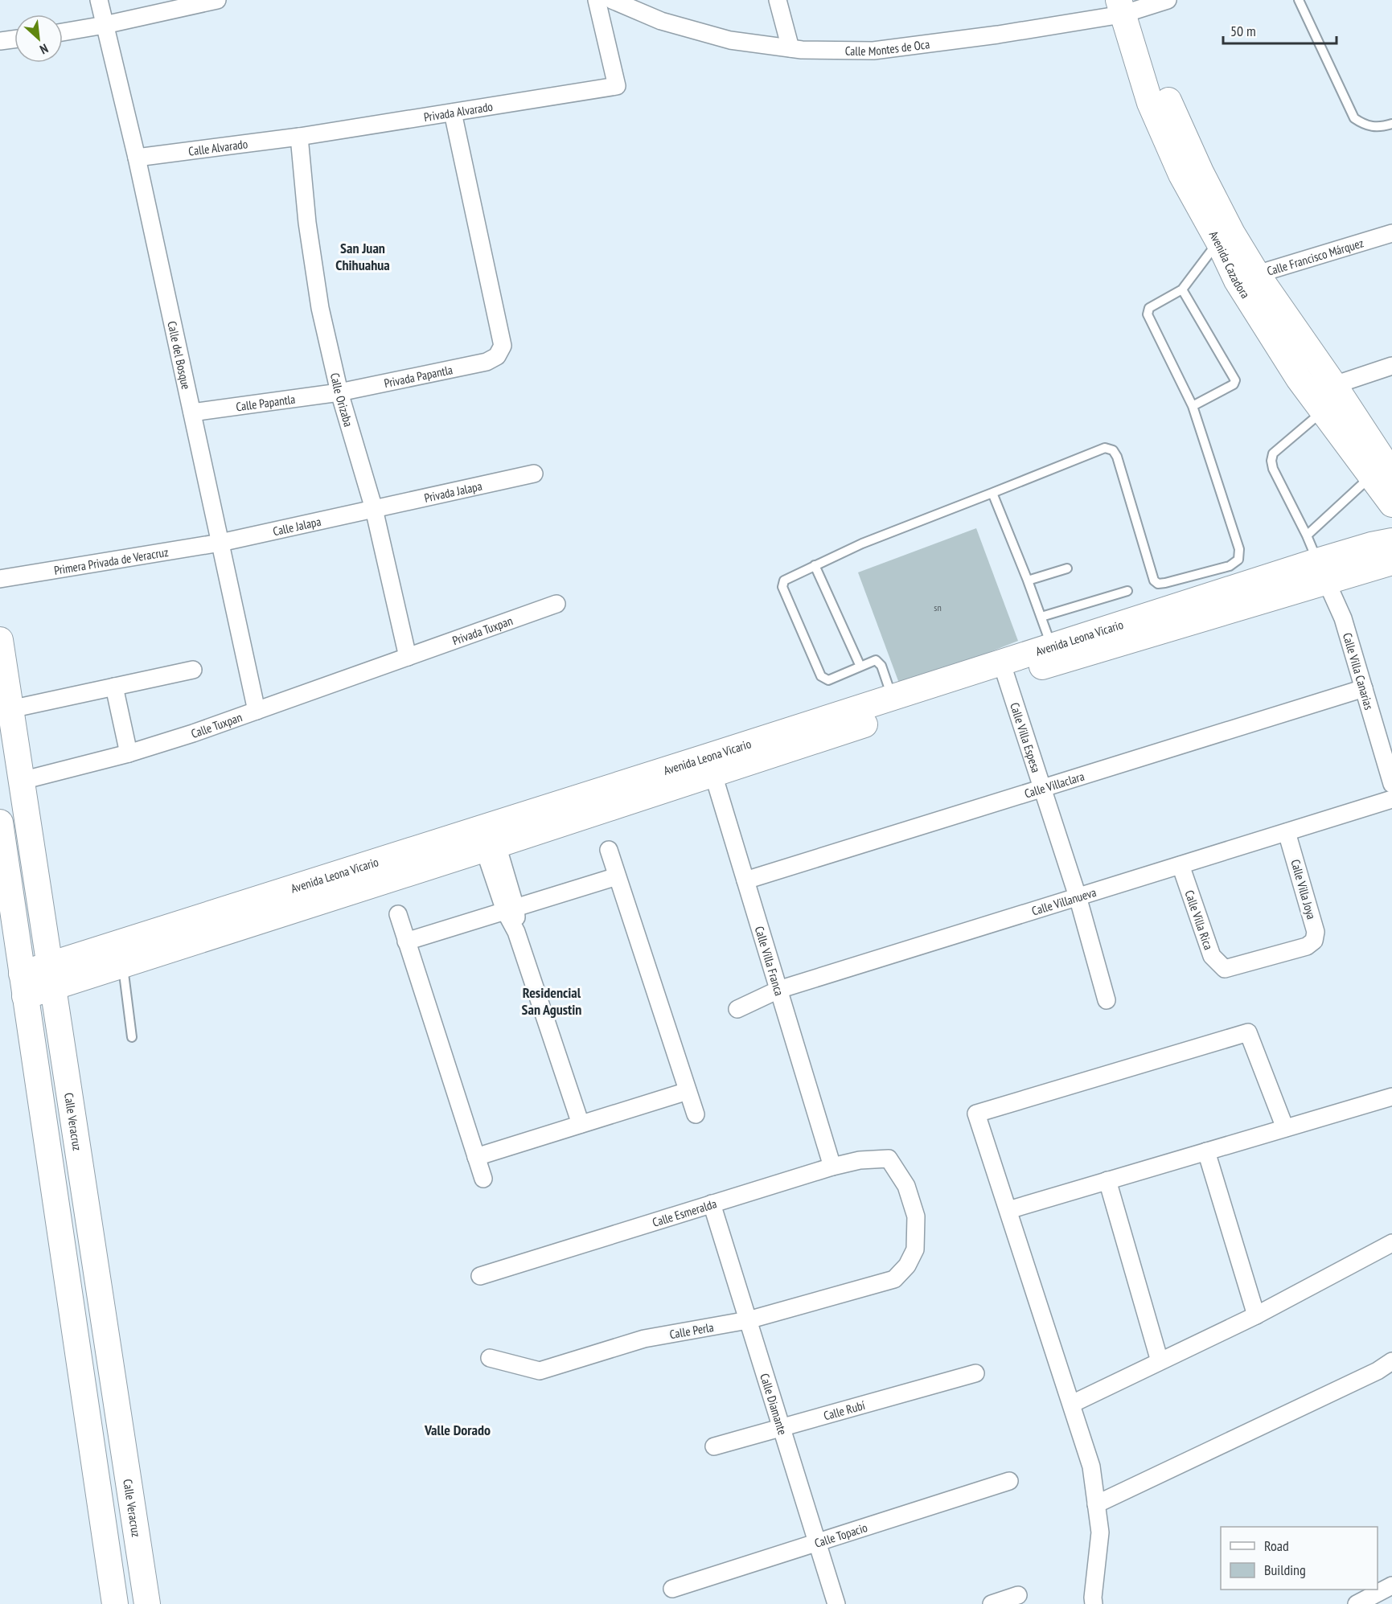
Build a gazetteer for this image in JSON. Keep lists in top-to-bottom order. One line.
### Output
{"streets":{"street":["Calle Montes de Oca","Privada Alvarado","Calle Alvarado","Calle Francisco Márquez","Avenida Cazadora","Calle del Bosque","Privada Papantla","Calle Orizaba","Calle Papantla","Privada Jalapa","Calle Jalapa","Primera Privada de Veracruz","Privada Tuxpan","Avenida Leona Vicario","Calle Villa Canarias","Calle Tuxpan","Calle Villa Espesa","Calle Villaclara","Calle Villa Joya","Calle Villanueva","Calle Villa Rica","Calle Villa Franca","Calle Veracruz","Calle Esmeralda","Calle Perla","Calle Diamante","Calle Rubí","Calle Topacio"]},"crossings":[["Calle Montes de Oca","Avenida Cazadora"],["Privada Alvarado","Calle Alvarado"],["Privada Alvarado","Privada Papantla"],["Privada Alvarado","Calle Orizaba"],["Calle Alvarado","Calle del Bosque"],["Calle Alvarado","Calle Orizaba"],["Calle Francisco Márquez","Avenida Cazadora"],["Calle del Bosque","Calle Papantla"],["Calle del Bosque","Calle Jalapa"],["Calle del Bosque","Primera Privada de Veracruz"],["Calle del Bosque","Calle Tuxpan"],["Privada Papantla","Calle Orizaba"],["Privada Papantla","Calle Papantla"],["Calle Orizaba","Calle Papantla"],["Calle Orizaba","Privada Jalapa"],["Calle Orizaba","Calle Jalapa"],["Calle Orizaba","Privada Tuxpan"],["Calle Orizaba","Calle Tuxpan"],["Privada Jalapa","Calle Jalapa"],["Calle Jalapa","Primera Privada de Veracruz"],["Privada Tuxpan","Calle Tuxpan"],["Avenida Leona Vicario","Calle Villa Canarias"],["Avenida Leona Vicario","Calle Villa Espesa"],["Avenida Leona Vicario","Calle Villa Franca"],["Avenida Leona Vicario","Calle Veracruz"],["Calle Villa Canarias","Calle Villaclara"],["Calle Tuxpan","Calle Veracruz"],["Calle Villa Espesa","Calle Villaclara"],["Calle Villa Espesa","Calle Villanueva"],["Calle Villaclara","Calle Villa Franca"],["Calle Villa Joya","Calle Villanueva"],["Calle Villa Joya","Calle Villa Rica"],["Calle Villanueva","Calle Villa Rica"],["Calle Villanueva","Calle Villa Franca"],["Calle Villa Franca","Calle Esmeralda"],["Calle Esmeralda","Calle Perla"],["Calle Esmeralda","Calle Diamante"],["Calle Perla","Calle Diamante"],["Calle Diamante","Calle Rubí"],["Calle Diamante","Calle Topacio"]],"districts":["San Juan Chihuahua","Residencial San Agustin","Valle Dorado"],"house_numbers":["sn"],"legend":["Road","Building"],"scale_bar":"50 m","north":"bottom right"}
